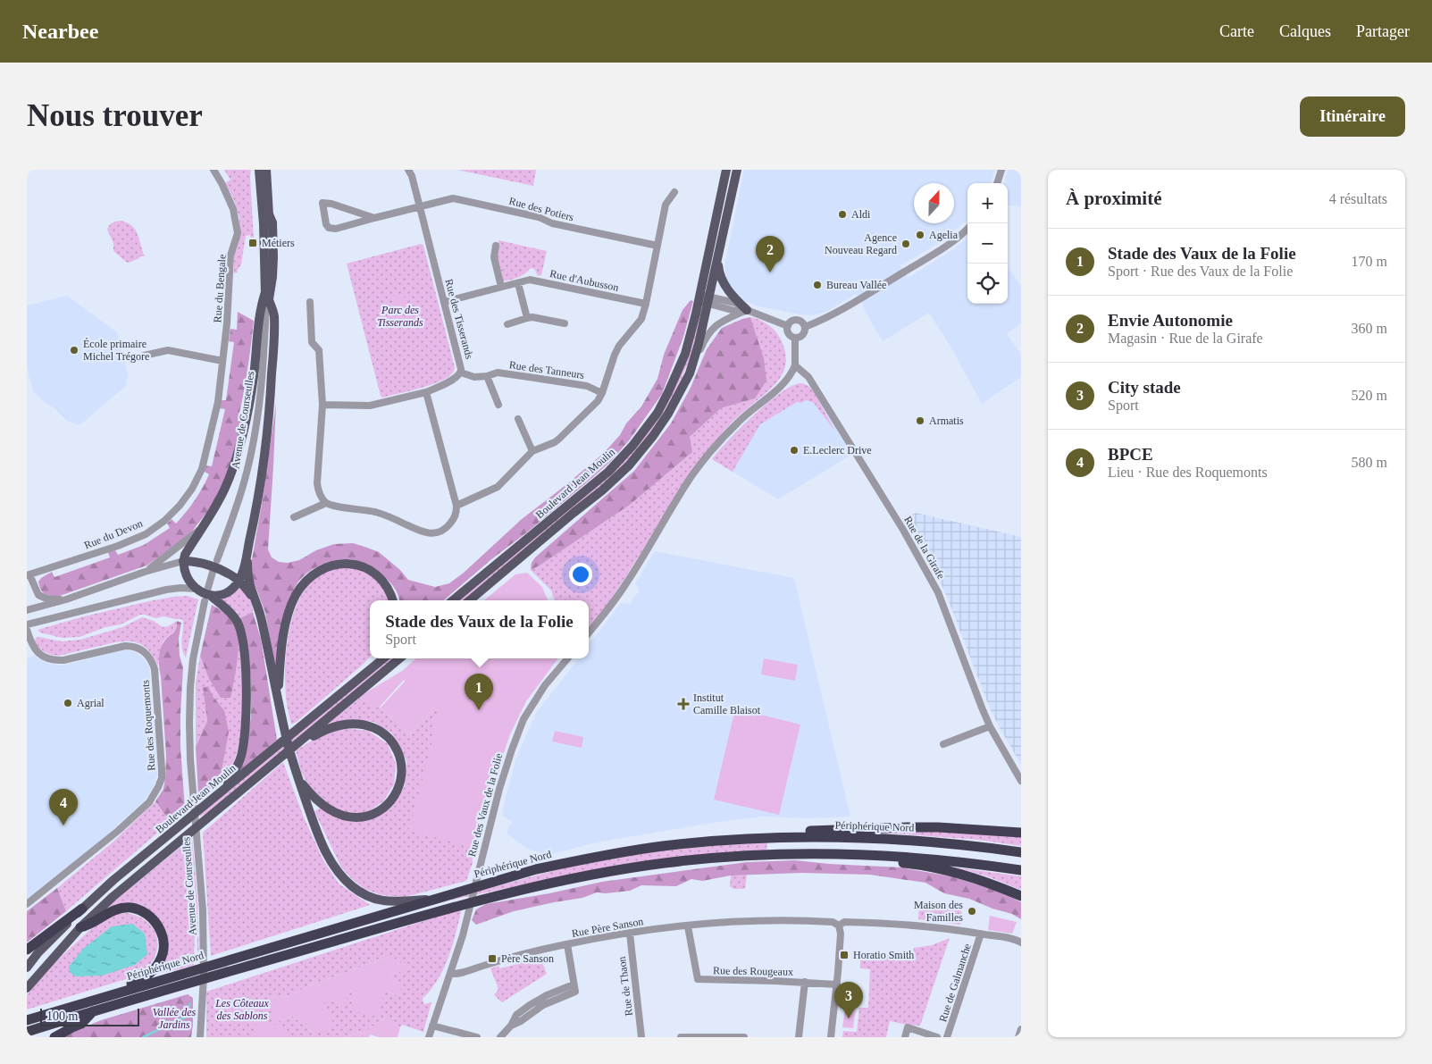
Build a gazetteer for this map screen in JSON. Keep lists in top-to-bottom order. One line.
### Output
{"streets":{"highway":["Périphérique Nord"],"main road":["Avenue de Courseulles","Boulevard Jean Moulin"],"street":["Rue des Potiers","Rue d'Aubusson","Rue du Bengale","Rue des Tisserands","Rue des Tanneurs","Rue du Devon","Rue de la Girafe","Rue des Roquemonts","Rue des Vaux de la Folie","Rue Père Sanson","Rue des Rougeaux","Rue de Galmanche","Rue de Thaon"]},"crossings":[["Rue des Potiers","Rue des Tisserands"],["Rue d'Aubusson","Rue des Tisserands"],["Rue du Bengale","Rue du Devon"],["Rue des Tisserands","Rue des Tanneurs"],["Rue des Vaux de la Folie","Rue Père Sanson"],["Rue Père Sanson","Rue des Rougeaux"],["Rue Père Sanson","Rue de Galmanche"],["Rue Père Sanson","Rue de Thaon"]],"parks":["Parc des Tisserands","Les Côteaux des Sablons","Vallée des Jardins"],"places":{"other":["Aldi","Agelia","Agence Nouveau Regard","Bureau Vallée","École primaire Michel Trégore","Armatis","E.Leclerc Drive","Agrial","Maison des Familles"],"transit":["Métiers","Horatio Smith","Père Sanson"],"health":["Institut Camille Blaisot"]},"scale_bar":"100 m","north":"top","page":{"header":"Nearbee","nav":["Carte","Calques","Partager"],"buttons":"Itinéraire","title":"Nous trouver","heading":["À proximité","4 résultats"],"map_buttons":["+","−"],"list":[{"mark":"1","name":"Stade des Vaux de la Folie","note":"Sport · Rue des Vaux de la Folie","value":"170 m"},{"mark":"2","name":"Envie Autonomie","note":"Magasin · Rue de la Girafe","value":"360 m"},{"mark":"3","name":"City stade","note":"Sport","value":"520 m"},{"mark":"4","name":"BPCE","note":"Lieu · Rue des Roquemonts","value":"580 m"}],"pins":["2","1","4","3"],"popup":["Stade des Vaux de la Folie","Sport"],"scale":"100 m"}}
